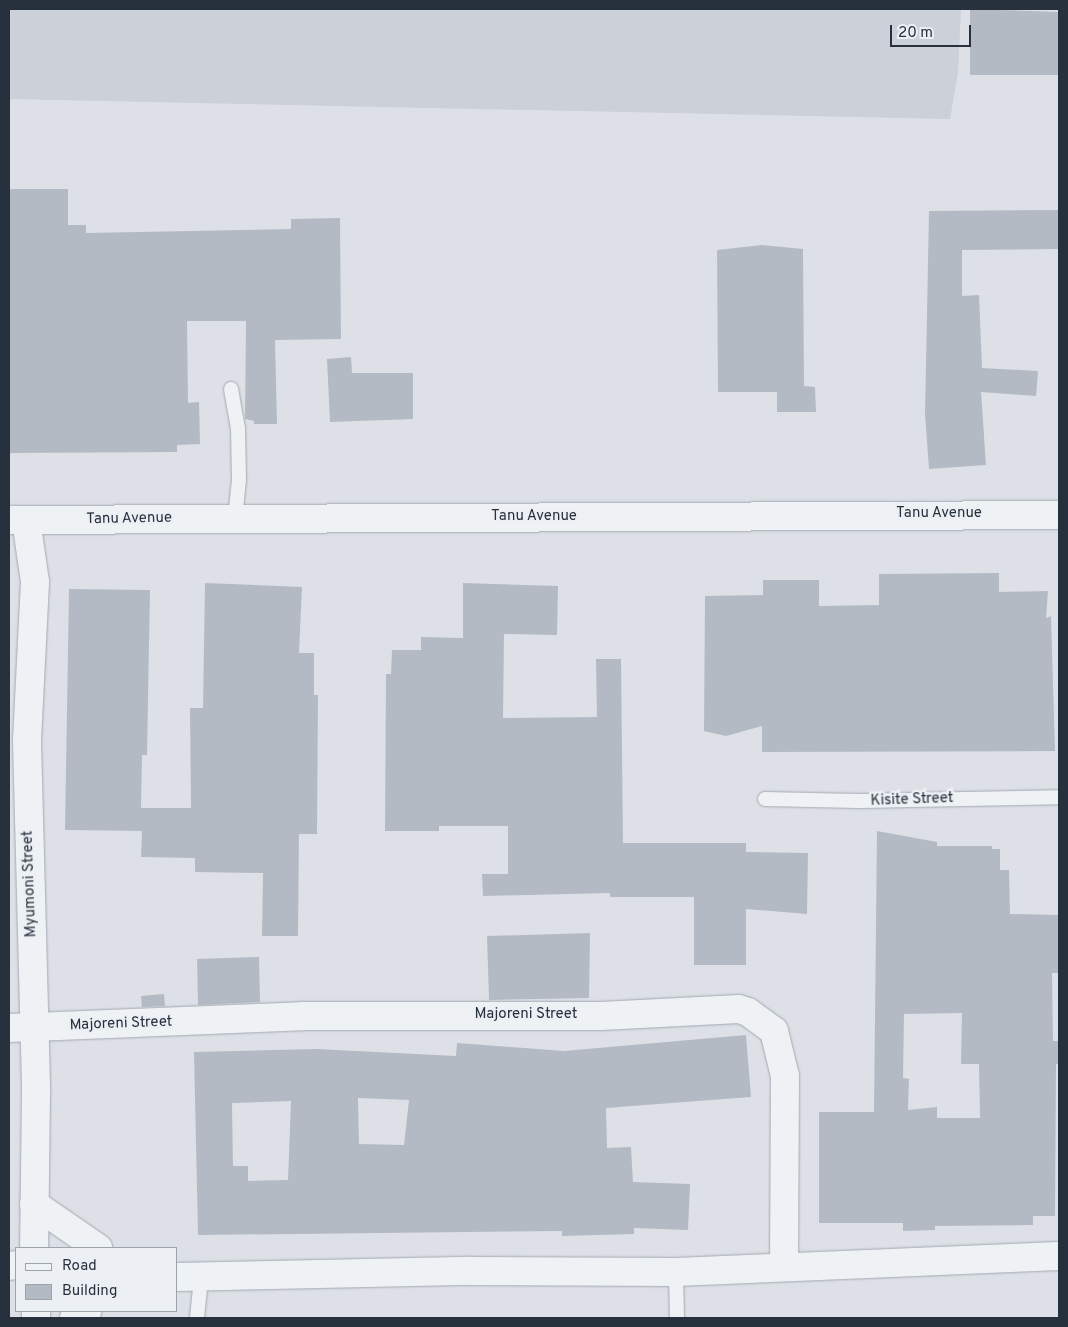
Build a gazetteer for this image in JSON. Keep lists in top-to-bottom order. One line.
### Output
{"streets":{"street":["Tanu Avenue","Myumoni Street","Majoreni Street"],"lane":["Kisite Street"]},"crossings":[["Tanu Avenue","Myumoni Street"],["Myumoni Street","Majoreni Street"]],"legend":["Road","Building"],"scale_bar":"20 m"}
